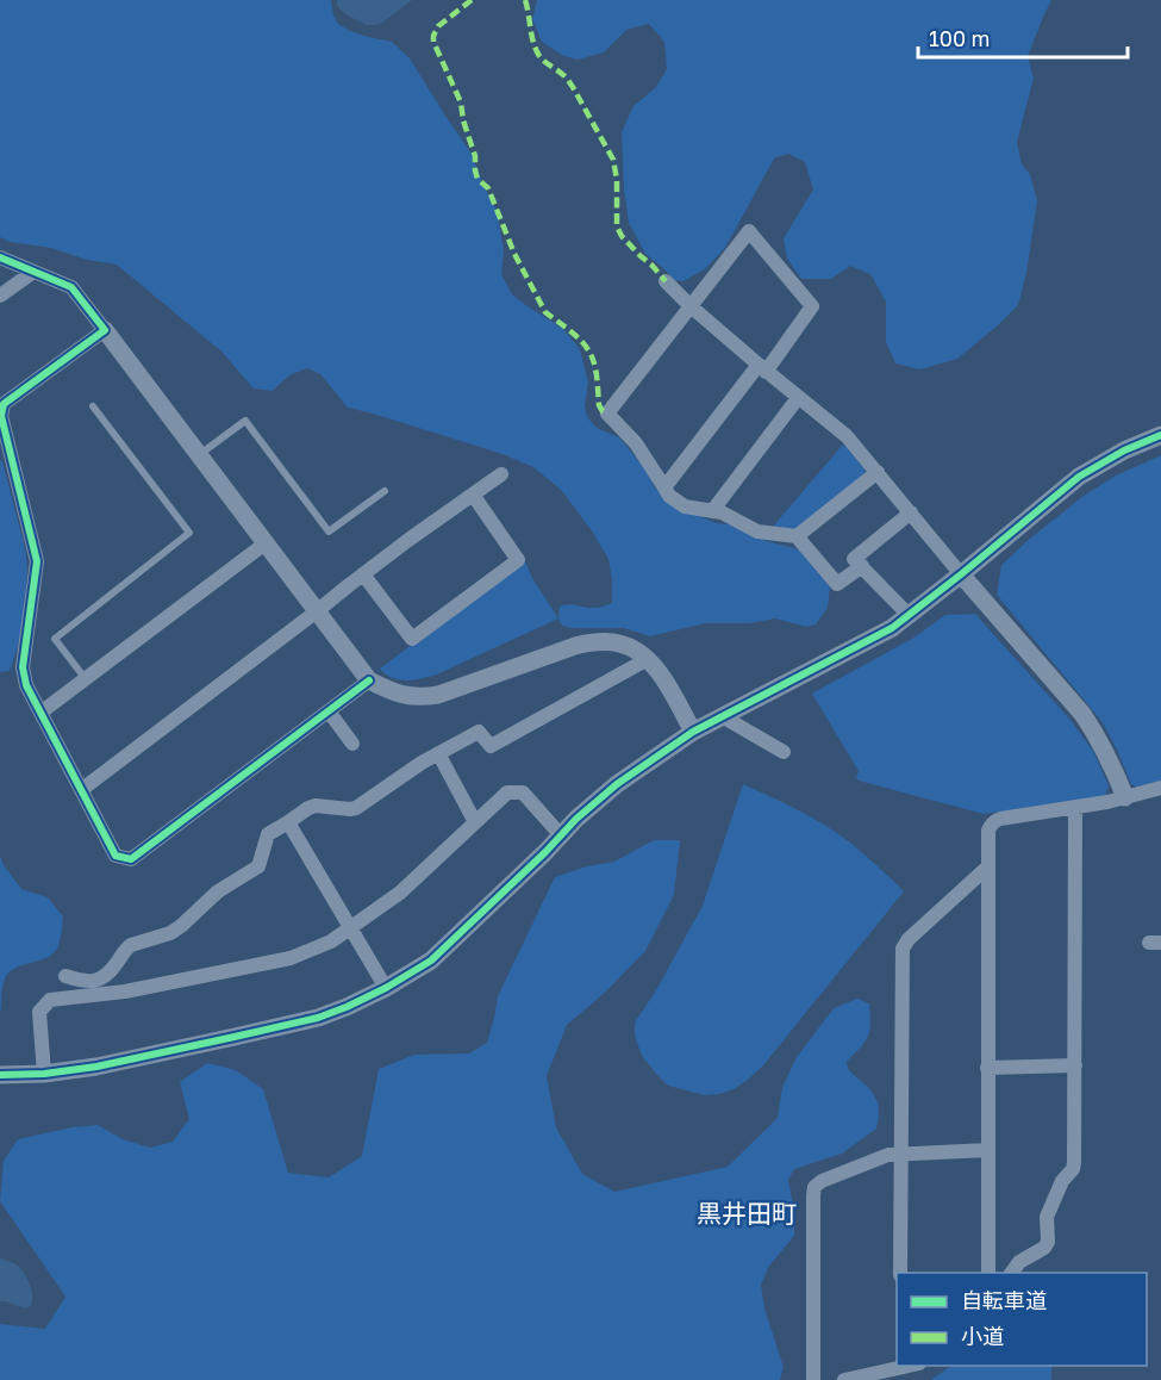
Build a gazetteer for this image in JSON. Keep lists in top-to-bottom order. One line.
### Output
{"districts":["黒井田町"],"legend":["自転車道","小道"],"scale_bar":"100 m"}
